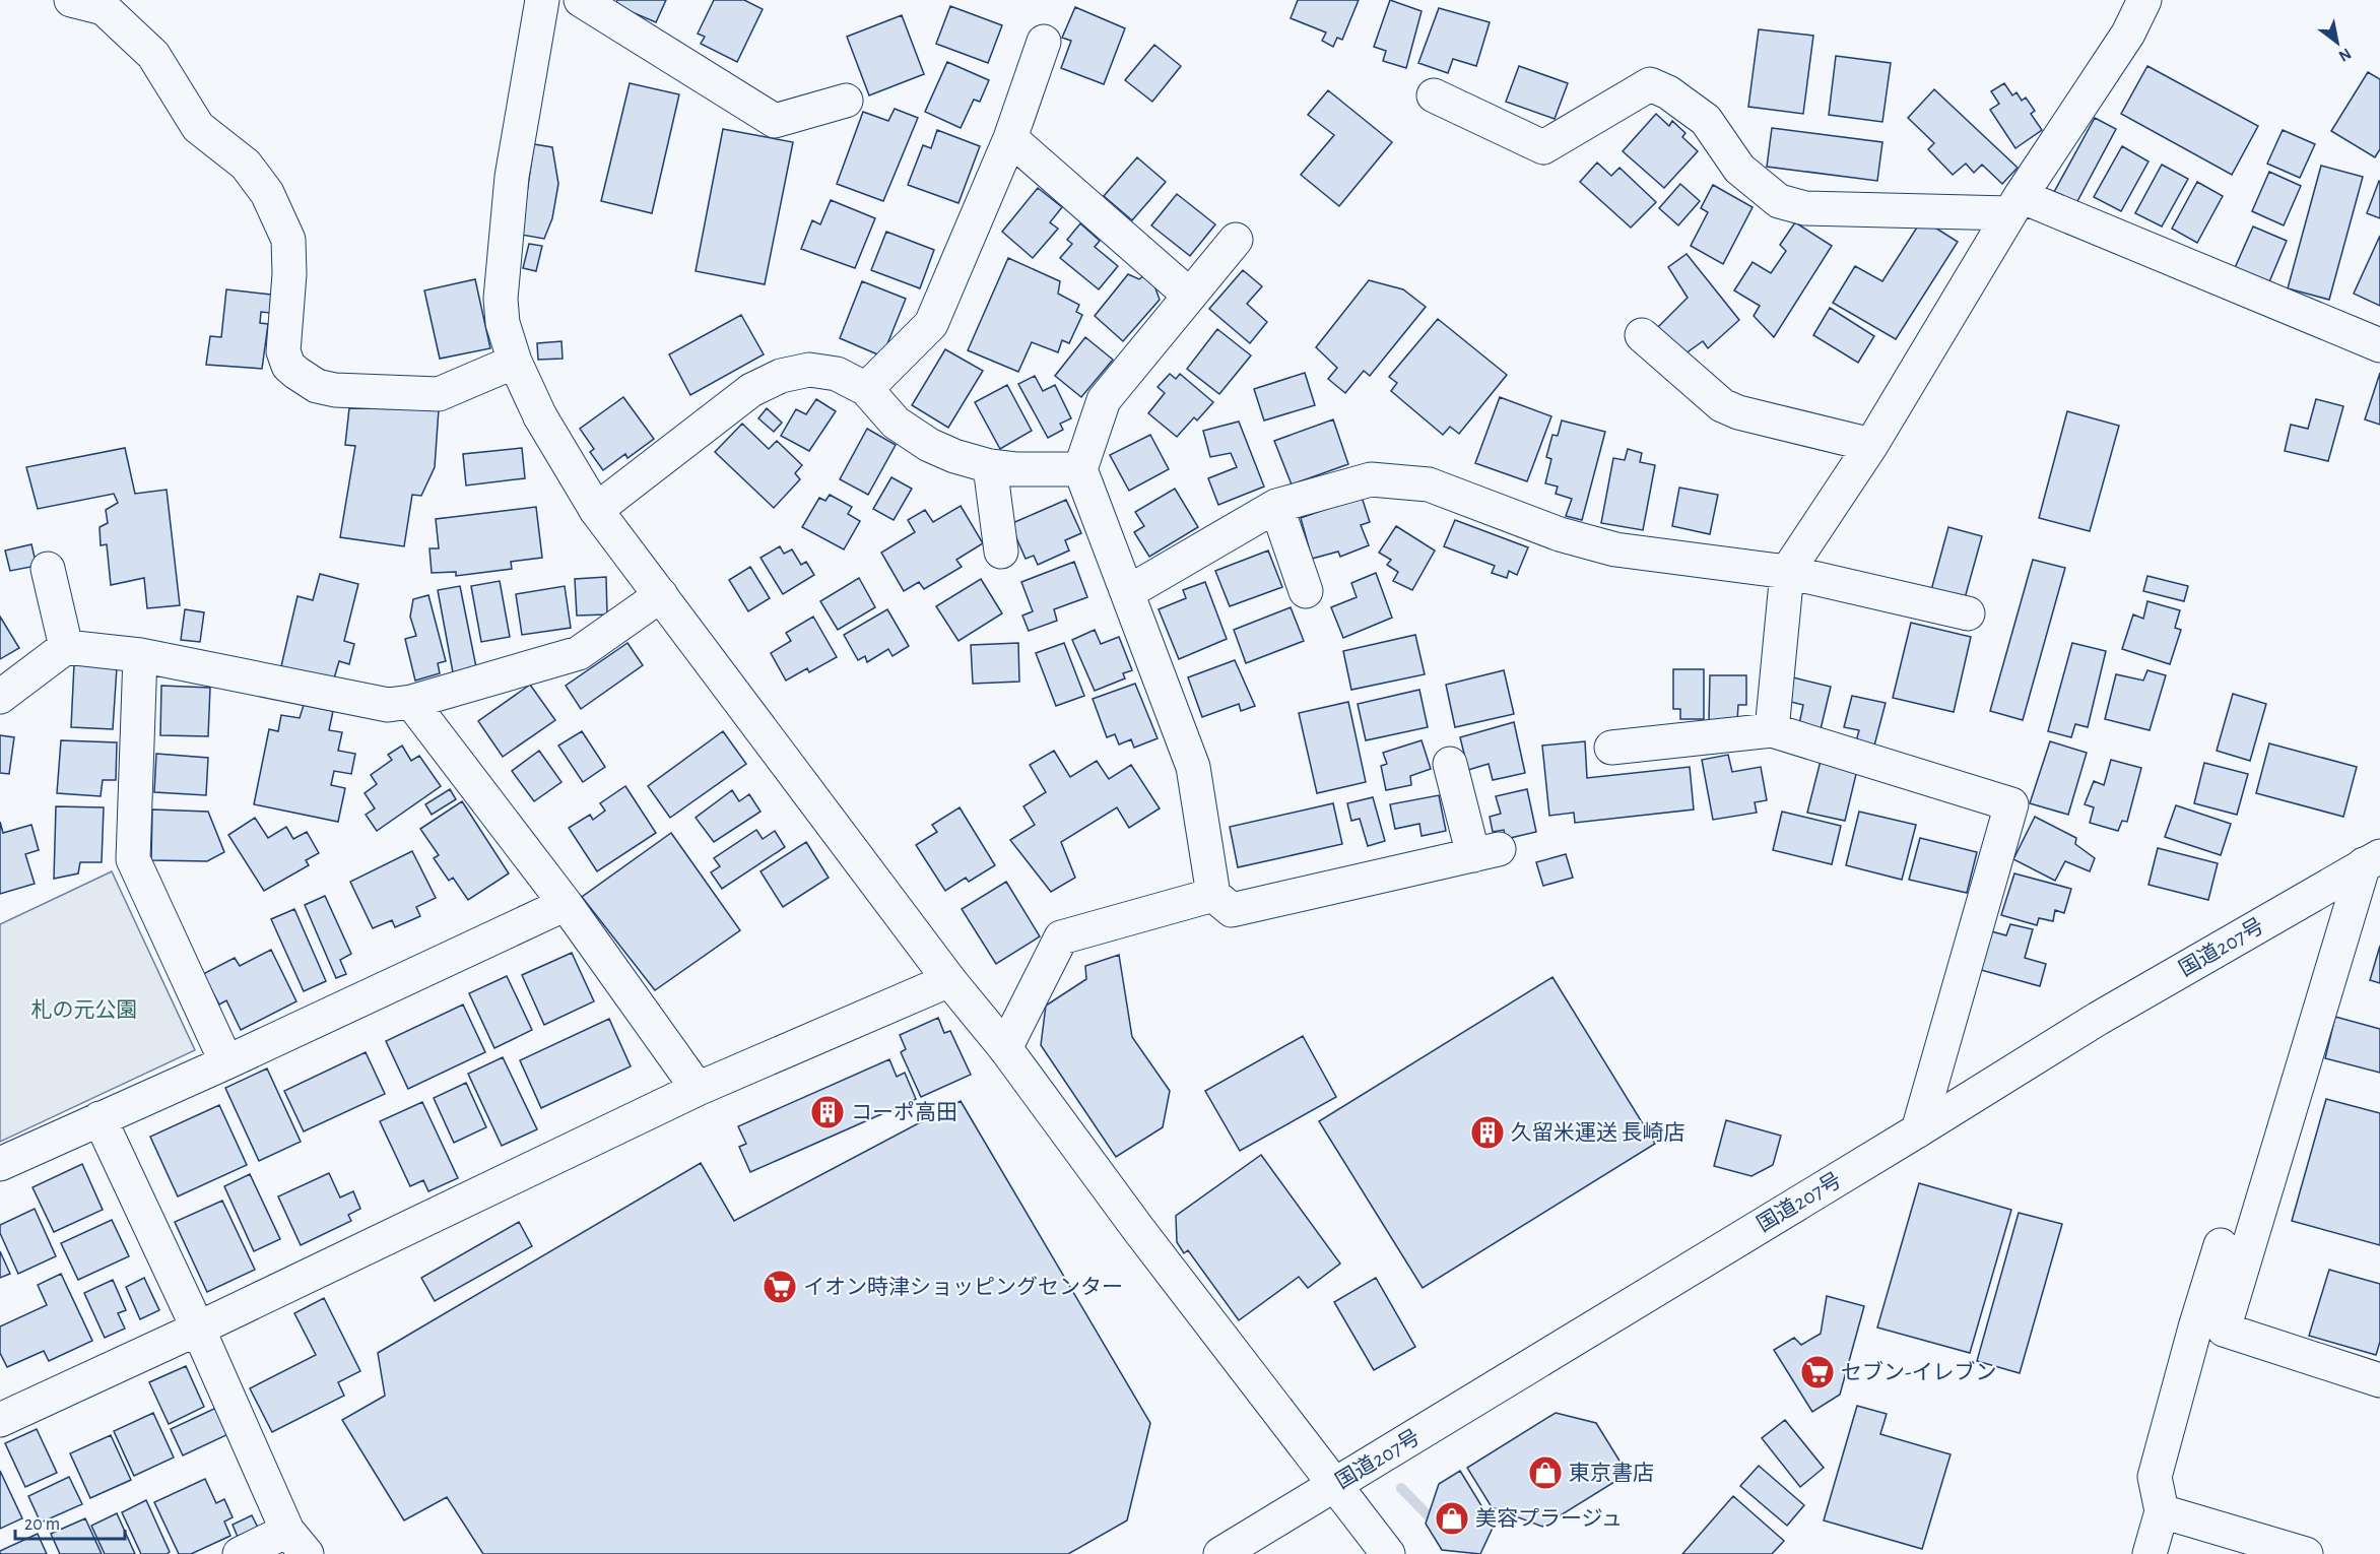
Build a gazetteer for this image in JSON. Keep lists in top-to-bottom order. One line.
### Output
{"streets":{"main road":["国道207号"]},"parks":["札の元公園"],"places":{"building":["コーポ高田","久留米運送 長崎店"],"supermarket":["イオン時津ショッピングセンター","セブン-イレブン"],"shop":["東京書店","美容プラージュ"]},"scale_bar":"20 m","north":"bottom right"}
